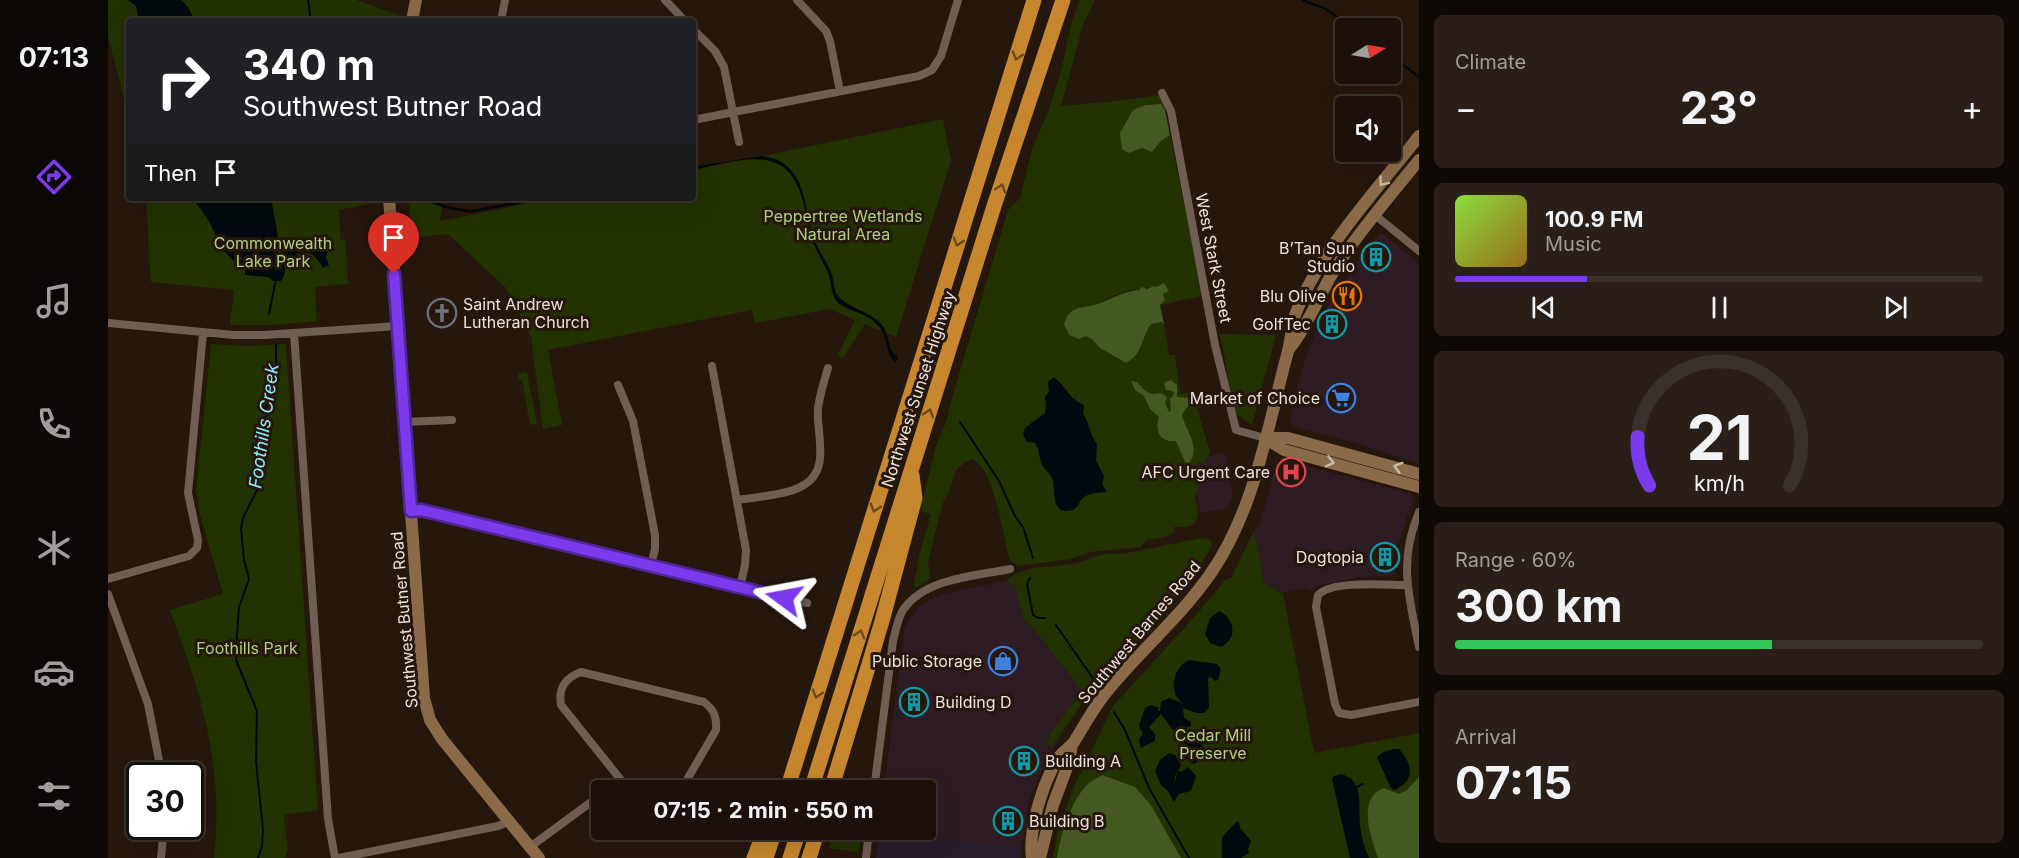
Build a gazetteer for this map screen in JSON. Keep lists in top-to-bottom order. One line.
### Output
{"streets":{"highway":["Northwest Sunset Highway"],"main road":["Southwest Butner Road","Southwest Barnes Road"],"street":["West Stark Street"]},"crossings":[["West Stark Street","Southwest Barnes Road"]],"water":["Foothills Creek"],"parks":["Peppertree Wetlands Natural Area","Commonwealth Lake Park","Foothills Park","Cedar Mill Preserve"],"places":{"building":["B’Tan Sun Studio","GolfTec","Dogtopia","Building D","Building A","Building B"],"restaurant":["Blu Olive"],"church":["Saint Andrew Lutheran Church"],"supermarket":["Market of Choice"],"hospital":["AFC Urgent Care"],"shop":["Public Storage"]},"north":"right","page":{"tabs":"07:13","tile":["Climate",["Range · 60%","300 km"],["Arrival","07:15"]],"turn":["340 m","Southwest Butner Road"],"heat":["−","23°","+"],"then":"Then","song":["100.9 FM","Music"],"limit":"30","trip":"07:15 · 2 min · 550 m","gauge":["21","km/h"]}}
